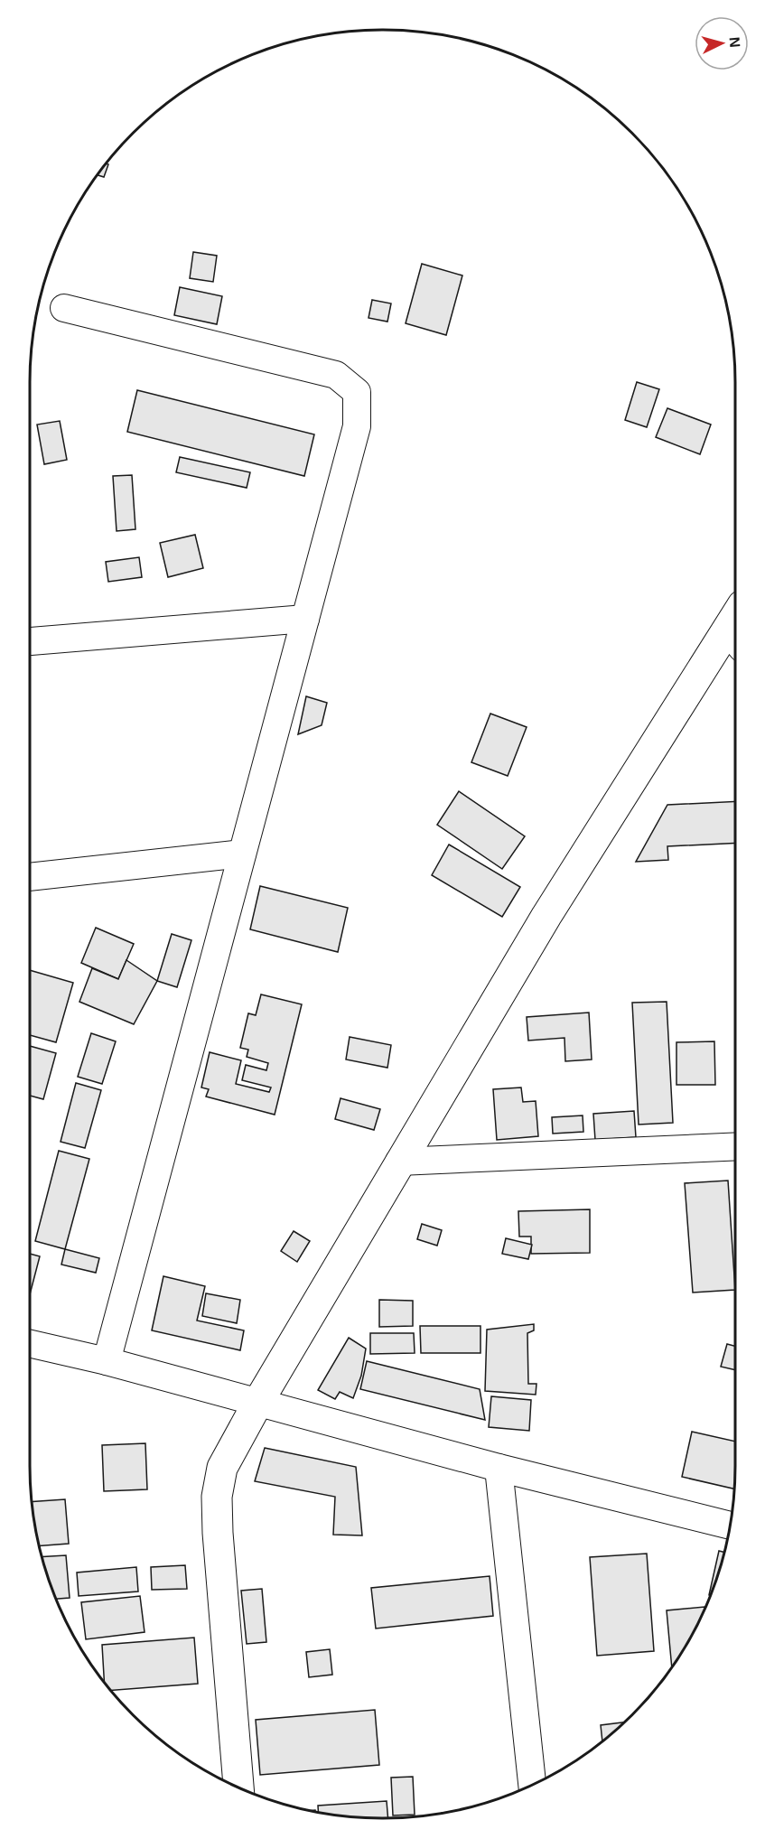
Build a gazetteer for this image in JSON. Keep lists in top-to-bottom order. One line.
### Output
{"north":"right"}
